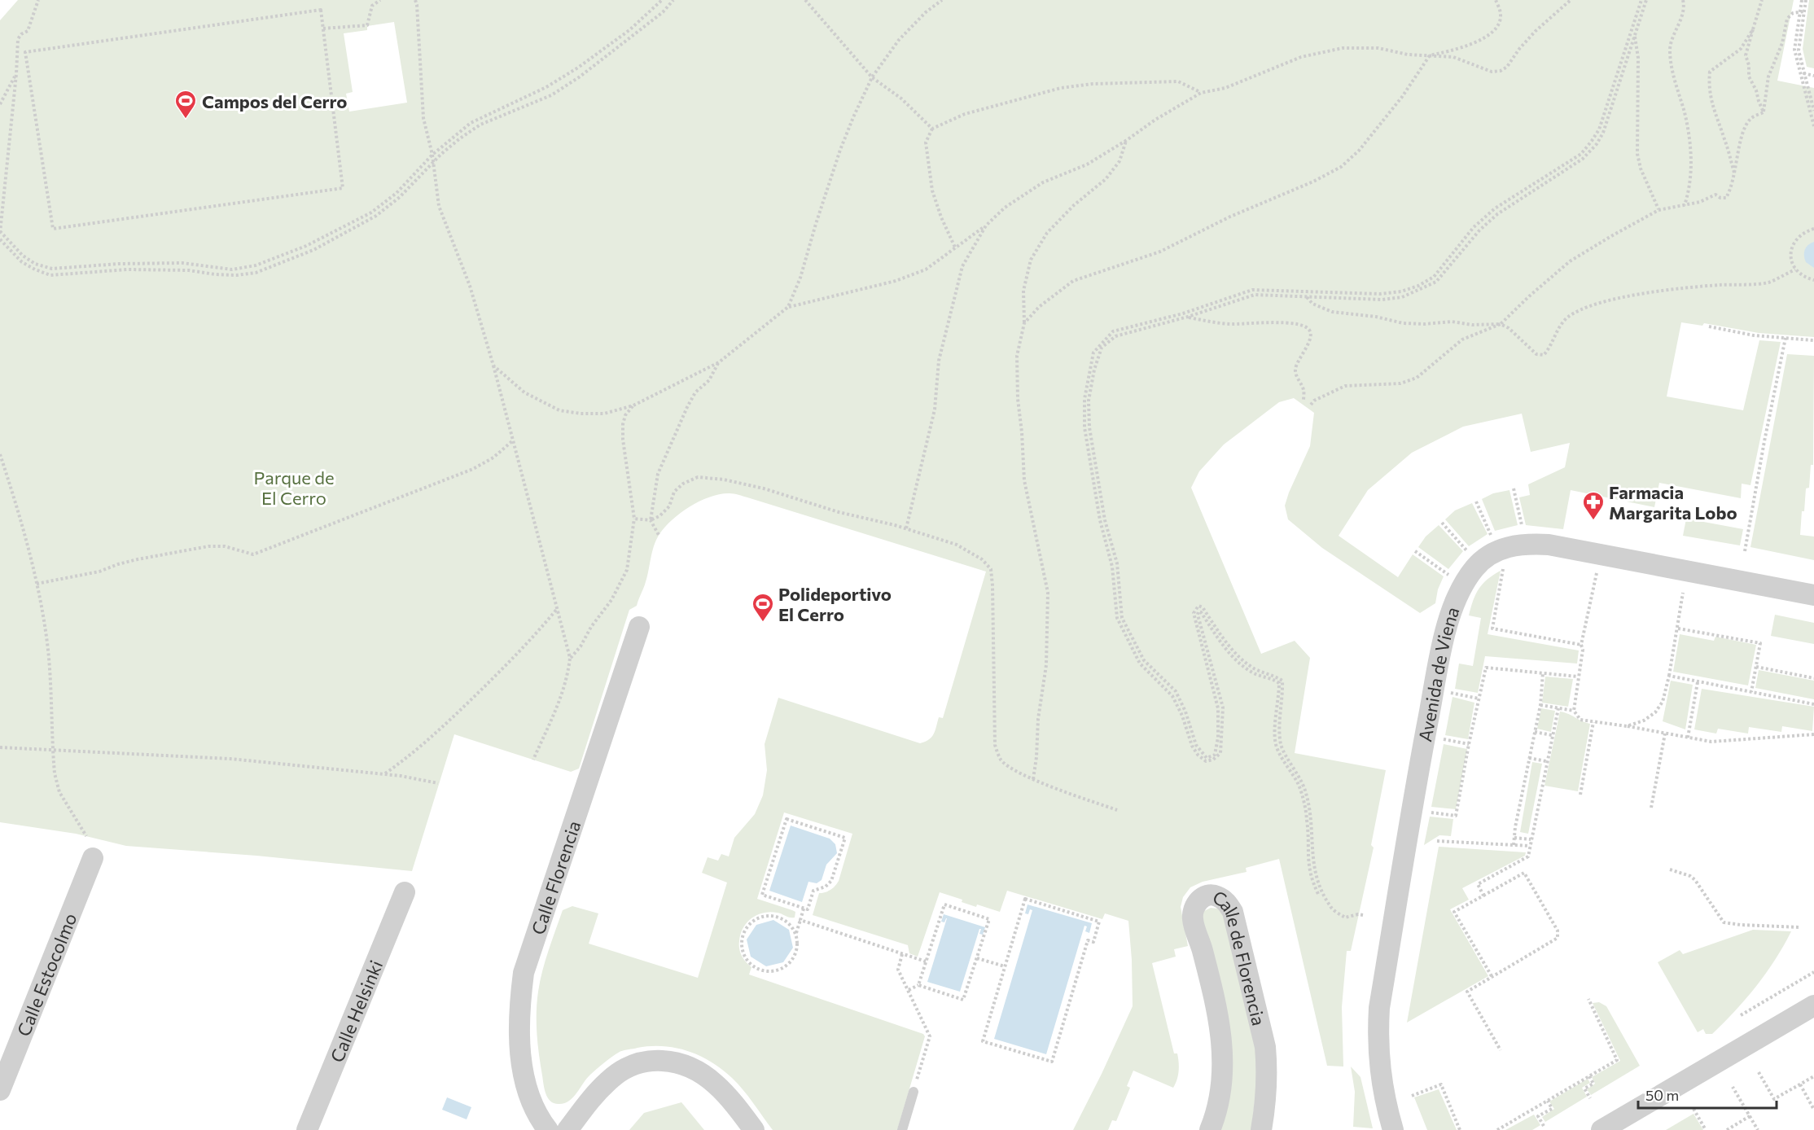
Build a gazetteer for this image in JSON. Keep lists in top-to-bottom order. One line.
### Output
{"streets":{"street":["Avenida de Viena","Calle Florencia","Calle de Florencia","Calle Estocolmo","Calle Helsinki"]},"parks":["Parque de El Cerro"],"places":{"sports":["Campos del Cerro","Polideportivo El Cerro"],"pharmacy":["Farmacia Margarita Lobo"]},"scale_bar":"50 m"}
